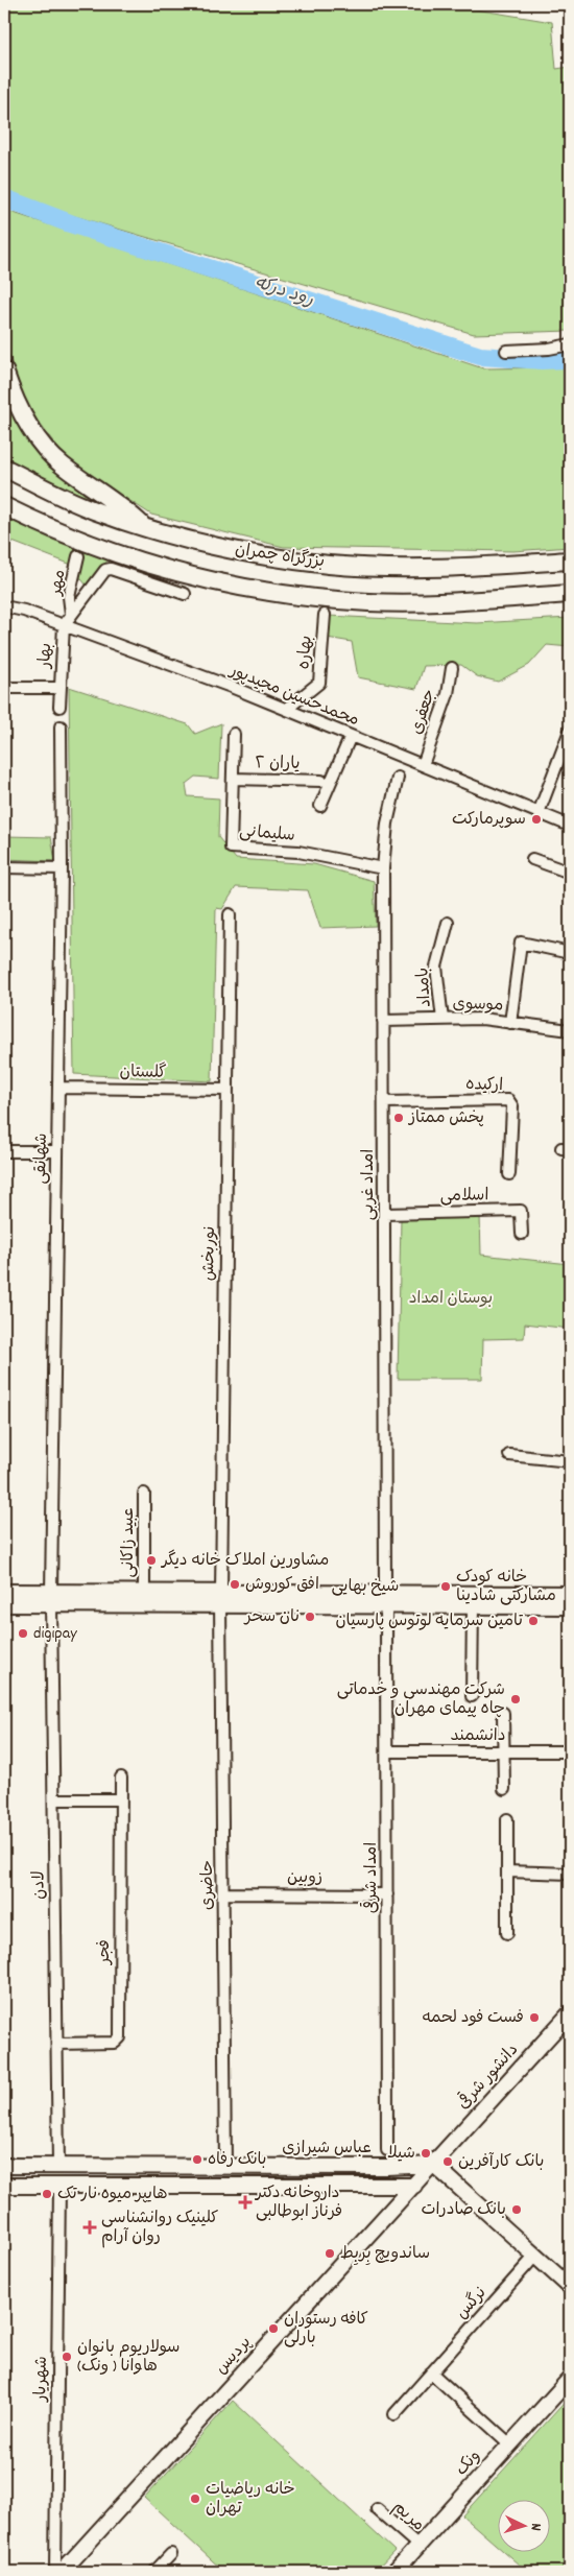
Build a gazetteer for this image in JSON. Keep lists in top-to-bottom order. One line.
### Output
{"streets":{"highway":["بزرگراه چمران"],"main road":["شیخ بهایی","دانشور شرقی","عباس شیرازی","پردیس","ونک"],"street":["مهر","بهاره","بهار","محمدحسین مجیدپور","جعفری","یاران ٢","سلیمانی","بامداد","موسوی","گلستان","ارکیده","شهانقی","امداد غربی","اسلامی","نوربخش","عبید زاکانی","دانشمند","زوبین","امداد شرقی","لادن","حاضری","فجر","نرگس","شهریار","مریم"]},"crossings":[["بهاره","محمدحسین مجیدپور"],["بهار","محمدحسین مجیدپور"],["محمدحسین مجیدپور","جعفری"],["یاران ٢","سلیمانی"],["سلیمانی","امداد غربی"],["بامداد","موسوی"],["موسوی","امداد غربی"],["گلستان","شهانقی"],["گلستان","نوربخش"],["ارکیده","امداد غربی"],["شهانقی","شیخ بهایی"],["شهانقی","لادن"],["امداد غربی","اسلامی"],["امداد غربی","شیخ بهایی"],["امداد غربی","امداد شرقی"],["نوربخش","شیخ بهایی"],["نوربخش","حاضری"],["عبید زاکانی","شیخ بهایی"],["شیخ بهایی","امداد شرقی"],["شیخ بهایی","لادن"],["شیخ بهایی","حاضری"],["دانشمند","امداد شرقی"],["زوبین","امداد شرقی"],["زوبین","حاضری"],["لادن","فجر"],["لادن","عباس شیرازی"],["حاضری","عباس شیرازی"],["دانشور شرقی","عباس شیرازی"],["دانشور شرقی","پردیس"],["عباس شیرازی","پردیس"],["ونک","مریم"]],"water":["رود درکه"],"parks":["بوستان امداد"],"places":{"other":["سوپرمارکت","پخش ممتاز","مشاورین املاک خانه دیگر","افق کوروش","خانه کودک مشارکتی شادینا","نان سحر","تامین سرمایه لوتوس پارسیان","digipay","شرکت مهندسی و خدماتی چاه پیمای مهران","فست فود لحمه","شیلا","بانک رفاه","بانک کارآفرین","هایپر میوه نار تک","بانک صادرات","ساندویچ بِربِط","کافه رستوران بارلی","سولاریوم بانوان هاوانا ( ونک)","خانه ریاضیات تهران"],"health":["داروخانه دکتر فرناز ابوطالبی","کلینیک روانشناسی روان آرام"]},"north":"right"}
